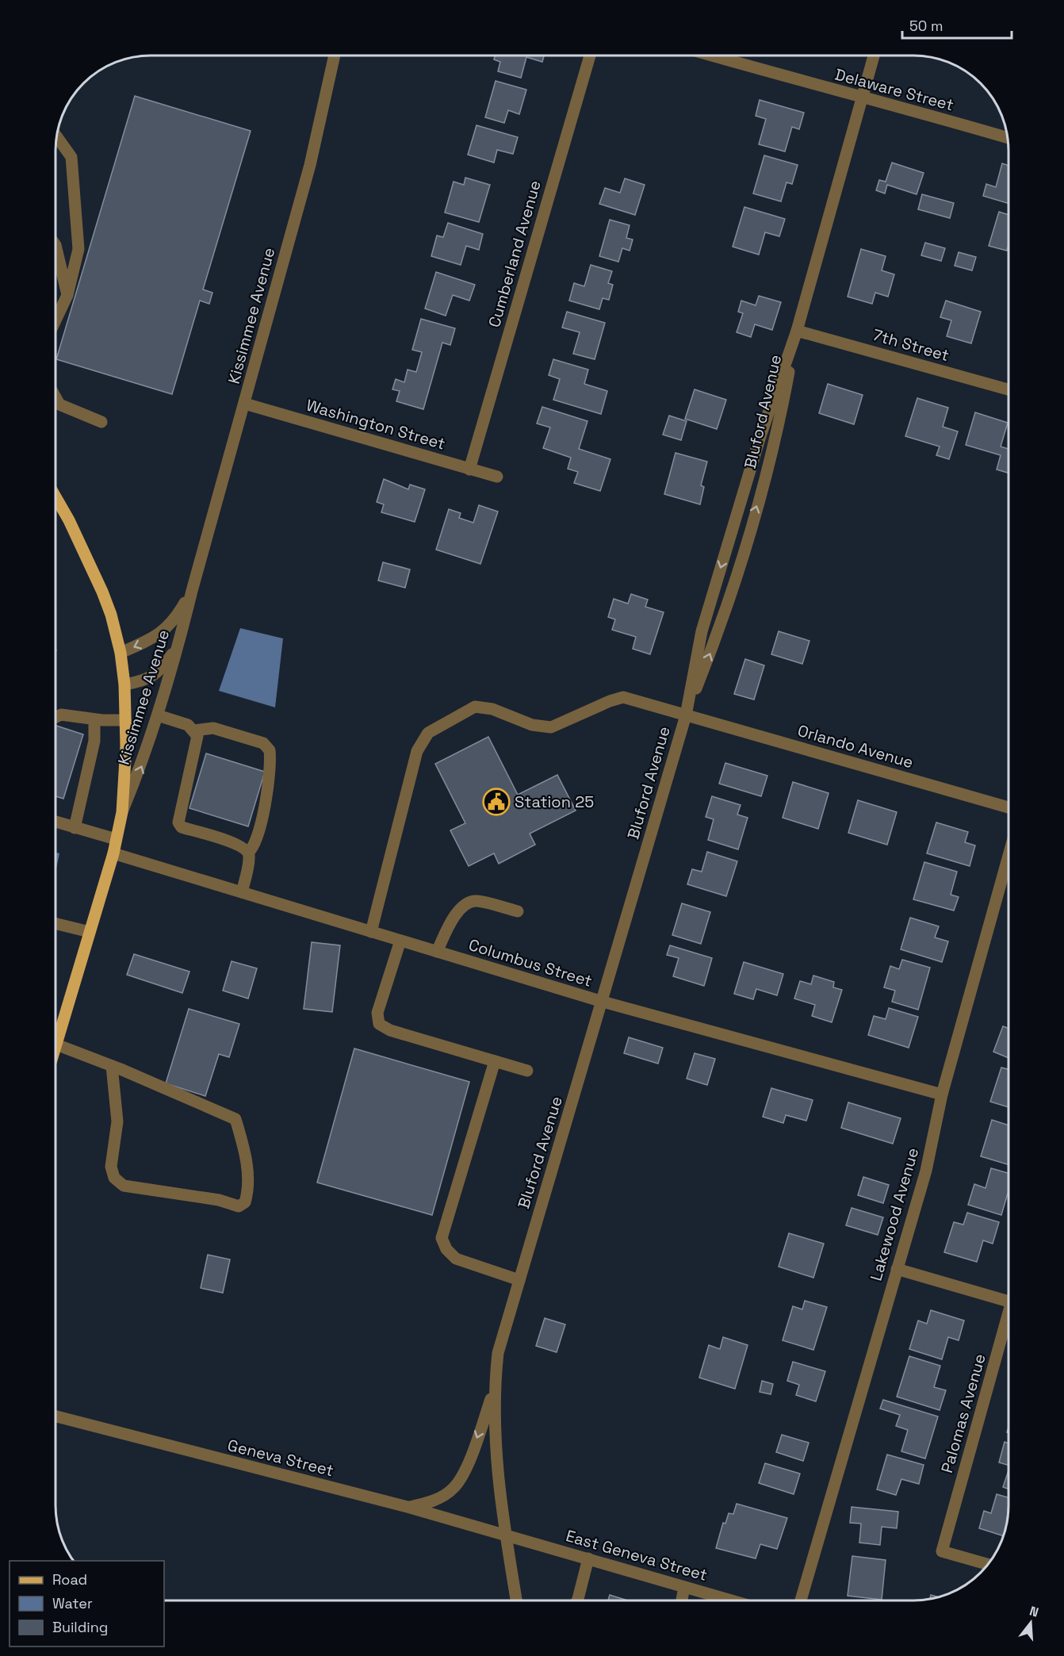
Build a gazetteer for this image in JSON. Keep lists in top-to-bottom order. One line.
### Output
{"streets":{"main road":["Kissimmee Avenue"],"street":["Delaware Street","Cumberland Avenue","7th Street","Bluford Avenue","Washington Street","Orlando Avenue","Columbus Street","Lakewood Avenue","Palomas Avenue","Geneva Street","East Geneva Street"]},"crossings":[["Delaware Street","Bluford Avenue"],["Cumberland Avenue","Washington Street"],["Kissimmee Avenue","Washington Street"],["Kissimmee Avenue","Columbus Street"],["7th Street","Bluford Avenue"],["Bluford Avenue","Orlando Avenue"],["Bluford Avenue","Columbus Street"],["Bluford Avenue","Geneva Street"],["Bluford Avenue","East Geneva Street"],["Orlando Avenue","Columbus Street"],["Columbus Street","Lakewood Avenue"],["Geneva Street","East Geneva Street"]],"places":{"public building":["Station 25"]},"legend":["Road","Water","Building"],"scale_bar":"50 m","north":"top"}
